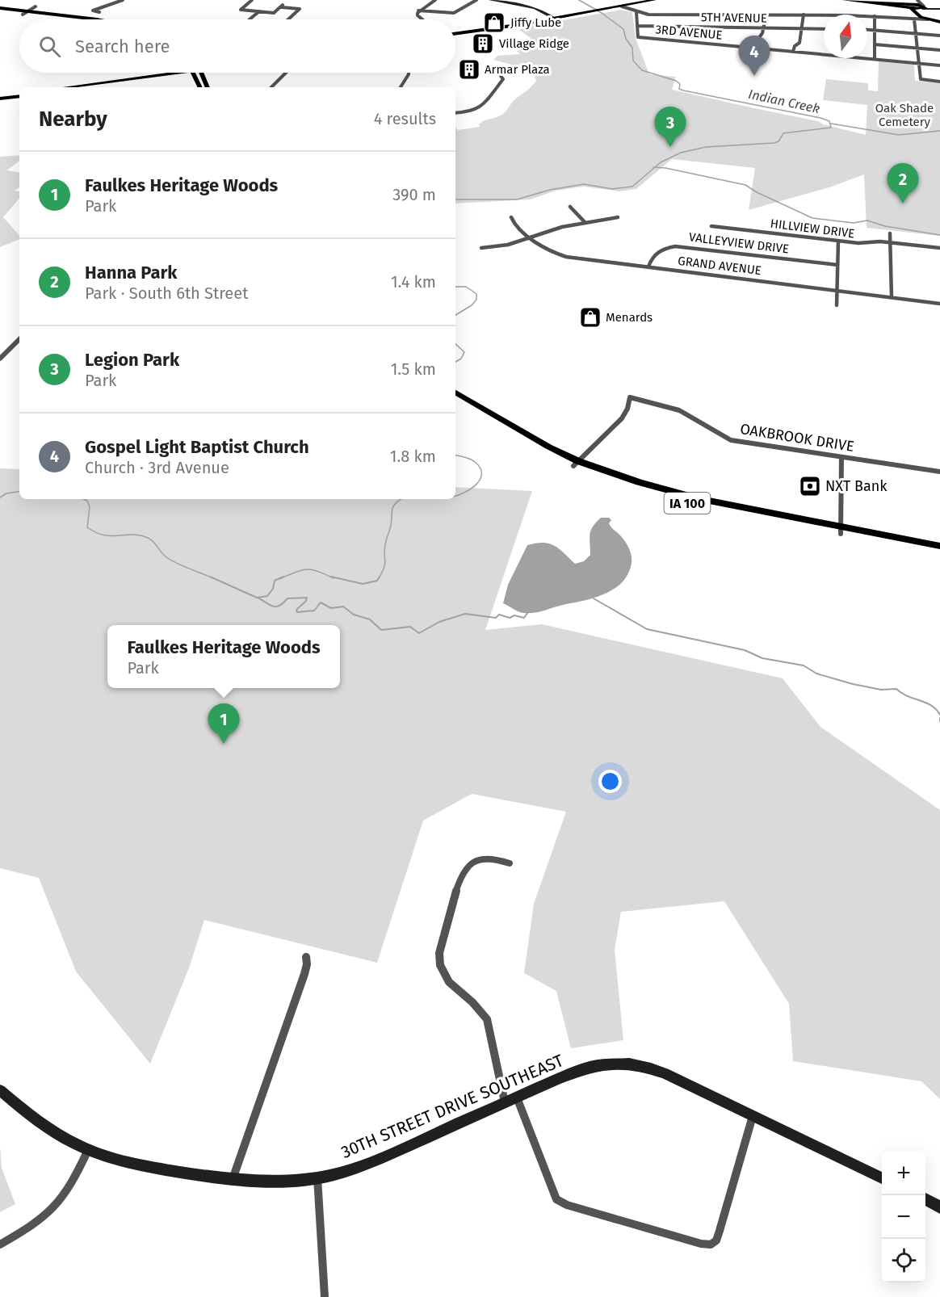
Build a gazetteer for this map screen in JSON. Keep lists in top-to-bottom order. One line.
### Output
{"streets":{"highway":["IA 100"],"main road":["30TH STREET DRIVE SOUTHEAST"],"street":["5TH AVENUE","3RD AVENUE","HILLVIEW DRIVE","VALLEYVIEW DRIVE","GRAND AVENUE","OAKBROOK DRIVE"]},"crossings":[["5TH AVENUE","3RD AVENUE"],["VALLEYVIEW DRIVE","GRAND AVENUE"],["OAKBROOK DRIVE","IA 100"]],"water":["Indian Creek"],"parks":["Oak Shade Cemetery"],"places":{"shop":["Jiffy Lube","Menards"],"building":["Village Ridge","Armar Plaza"],"bank":["NXT Bank"]},"north":"top","page":{"search":"Search here","pins":["4","3","2","1"],"heading":["Nearby","4 results"],"list":[{"mark":"1","name":"Faulkes Heritage Woods","note":"Park","value":"390 m"},{"mark":"2","name":"Hanna Park","note":"Park · South 6th Street","value":"1.4 km"},{"mark":"3","name":"Legion Park","note":"Park","value":"1.5 km"},{"mark":"4","name":"Gospel Light Baptist Church","note":"Church · 3rd Avenue","value":"1.8 km"}],"popup":["Faulkes Heritage Woods","Park"],"map_buttons":["+","−"]}}
